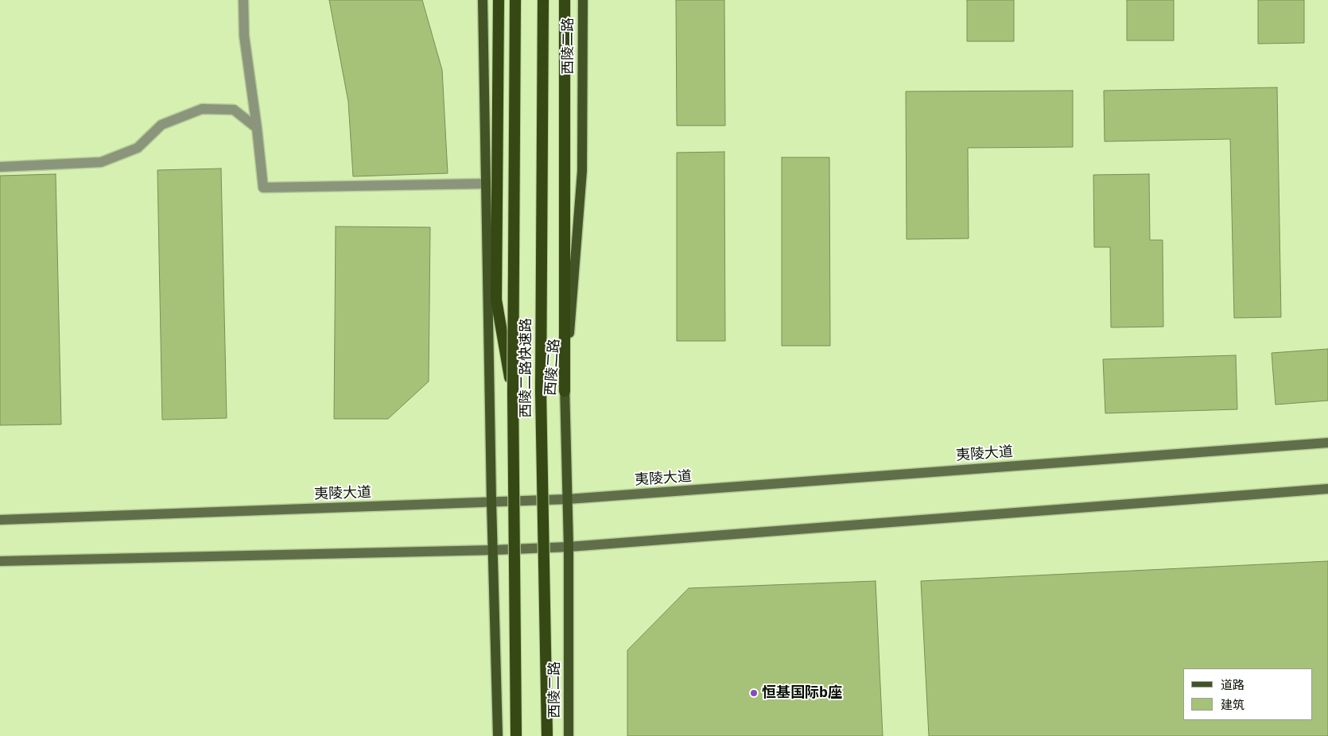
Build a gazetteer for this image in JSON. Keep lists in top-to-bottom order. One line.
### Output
{"streets":{"highway":["西陵二路快速路"],"main road":["西陵二路","夷陵大道"]},"crossings":[["西陵二路","夷陵大道"]],"places":["恒基国际b座"],"legend":["道路","建筑"]}
